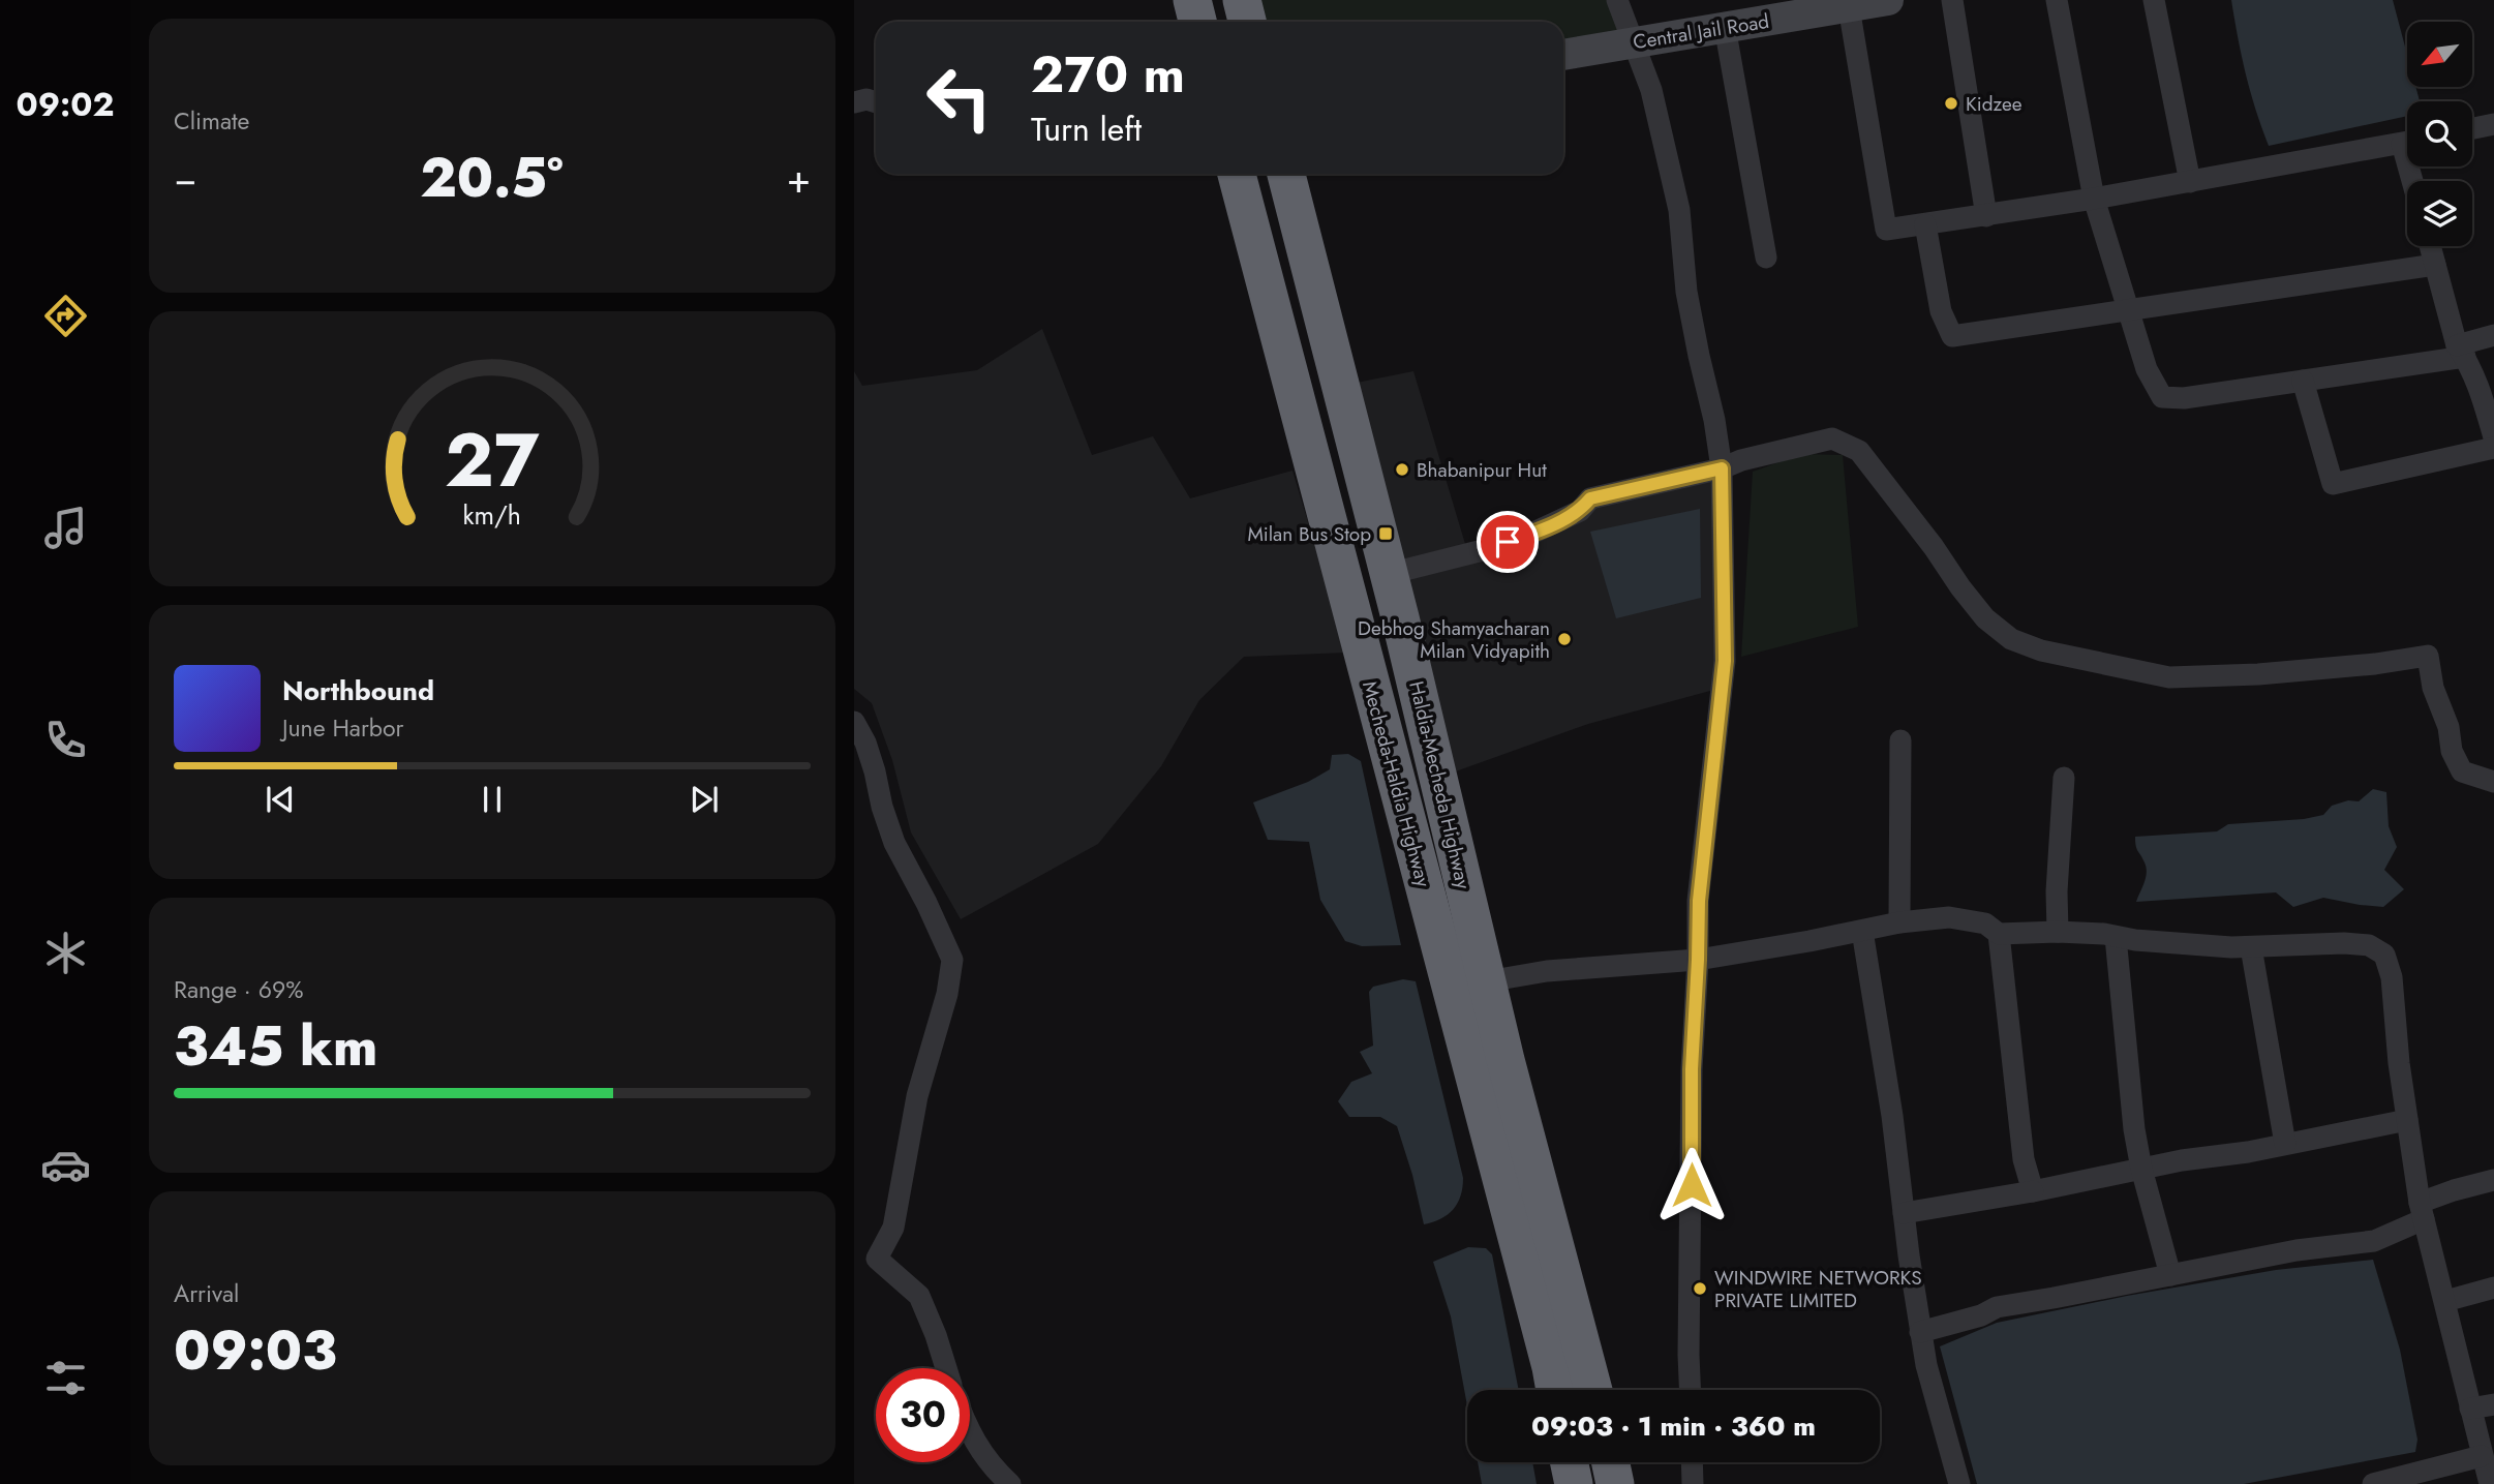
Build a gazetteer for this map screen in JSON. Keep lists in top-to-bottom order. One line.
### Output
{"streets":{"highway":["Mecheda-Haldia Highway","Haldia-Mecheda Highway"],"street":["Central Jail Road"]},"places":{"other":["Kidzee","Bhabanipur Hut","Debhog Shamyacharan Milan Vidyapith","WINDWIRE NETWORKS PRIVATE LIMITED"],"transit":["Milan Bus Stop"]},"north":"bottom left","page":{"tabs":"09:02","tile":["Climate",["Range · 69%","345 km"],["Arrival","09:03"]],"turn":["270 m","Turn left"],"heat":["−","20.5°","+"],"song":["Northbound","June Harbor"],"limit":"30","trip":"09:03 · 1 min · 360 m","gauge":["27","km/h"]}}
